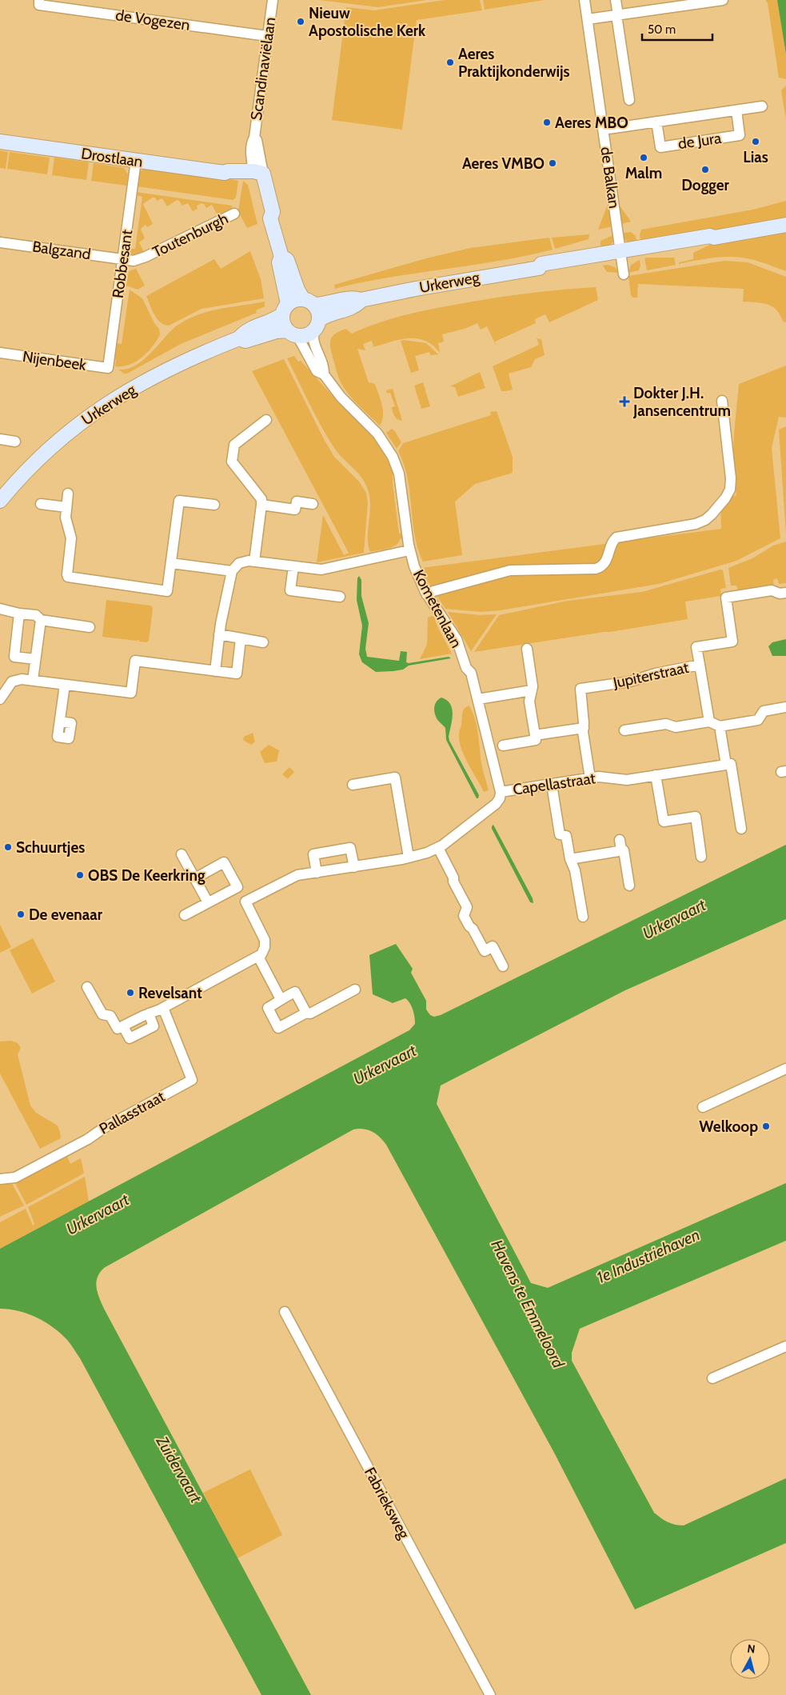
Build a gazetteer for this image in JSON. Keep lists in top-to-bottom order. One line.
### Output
{"streets":{"main road":["Scandinaviëlaan","Drostlaan","Urkerweg"],"street":["de Vogezen","de Jura","de Balkan","Toutenburgh","Balgzand","Robbesant","Nijenbeek","Kometenlaan","Jupiterstraat","Capellastraat","Pallasstraat","Fabrieksweg"]},"crossings":[["de Vogezen","Scandinaviëlaan"],["Scandinaviëlaan","Drostlaan"],["Scandinaviëlaan","Urkerweg"],["Scandinaviëlaan","Kometenlaan"],["de Jura","de Balkan"],["Drostlaan","Robbesant"],["de Balkan","Urkerweg"],["Toutenburgh","Balgzand"],["Toutenburgh","Robbesant"],["Balgzand","Robbesant"],["Robbesant","Nijenbeek"],["Urkerweg","Kometenlaan"],["Kometenlaan","Capellastraat"],["Jupiterstraat","Capellastraat"]],"water":["Urkervaart","1e Industriehaven","Havens te Emmeloord","Zuidervaart"],"places":{"other":["Nieuw Apostolische Kerk","Aeres Praktijkonderwijs","Aeres MBO","Lias","Malm","Aeres VMBO","Dogger","Schuurtjes","OBS De Keerkring","De evenaar","Revelsant","Welkoop"],"health":["Dokter J.H. Jansencentrum"]},"scale_bar":"50 m","north":"top"}
